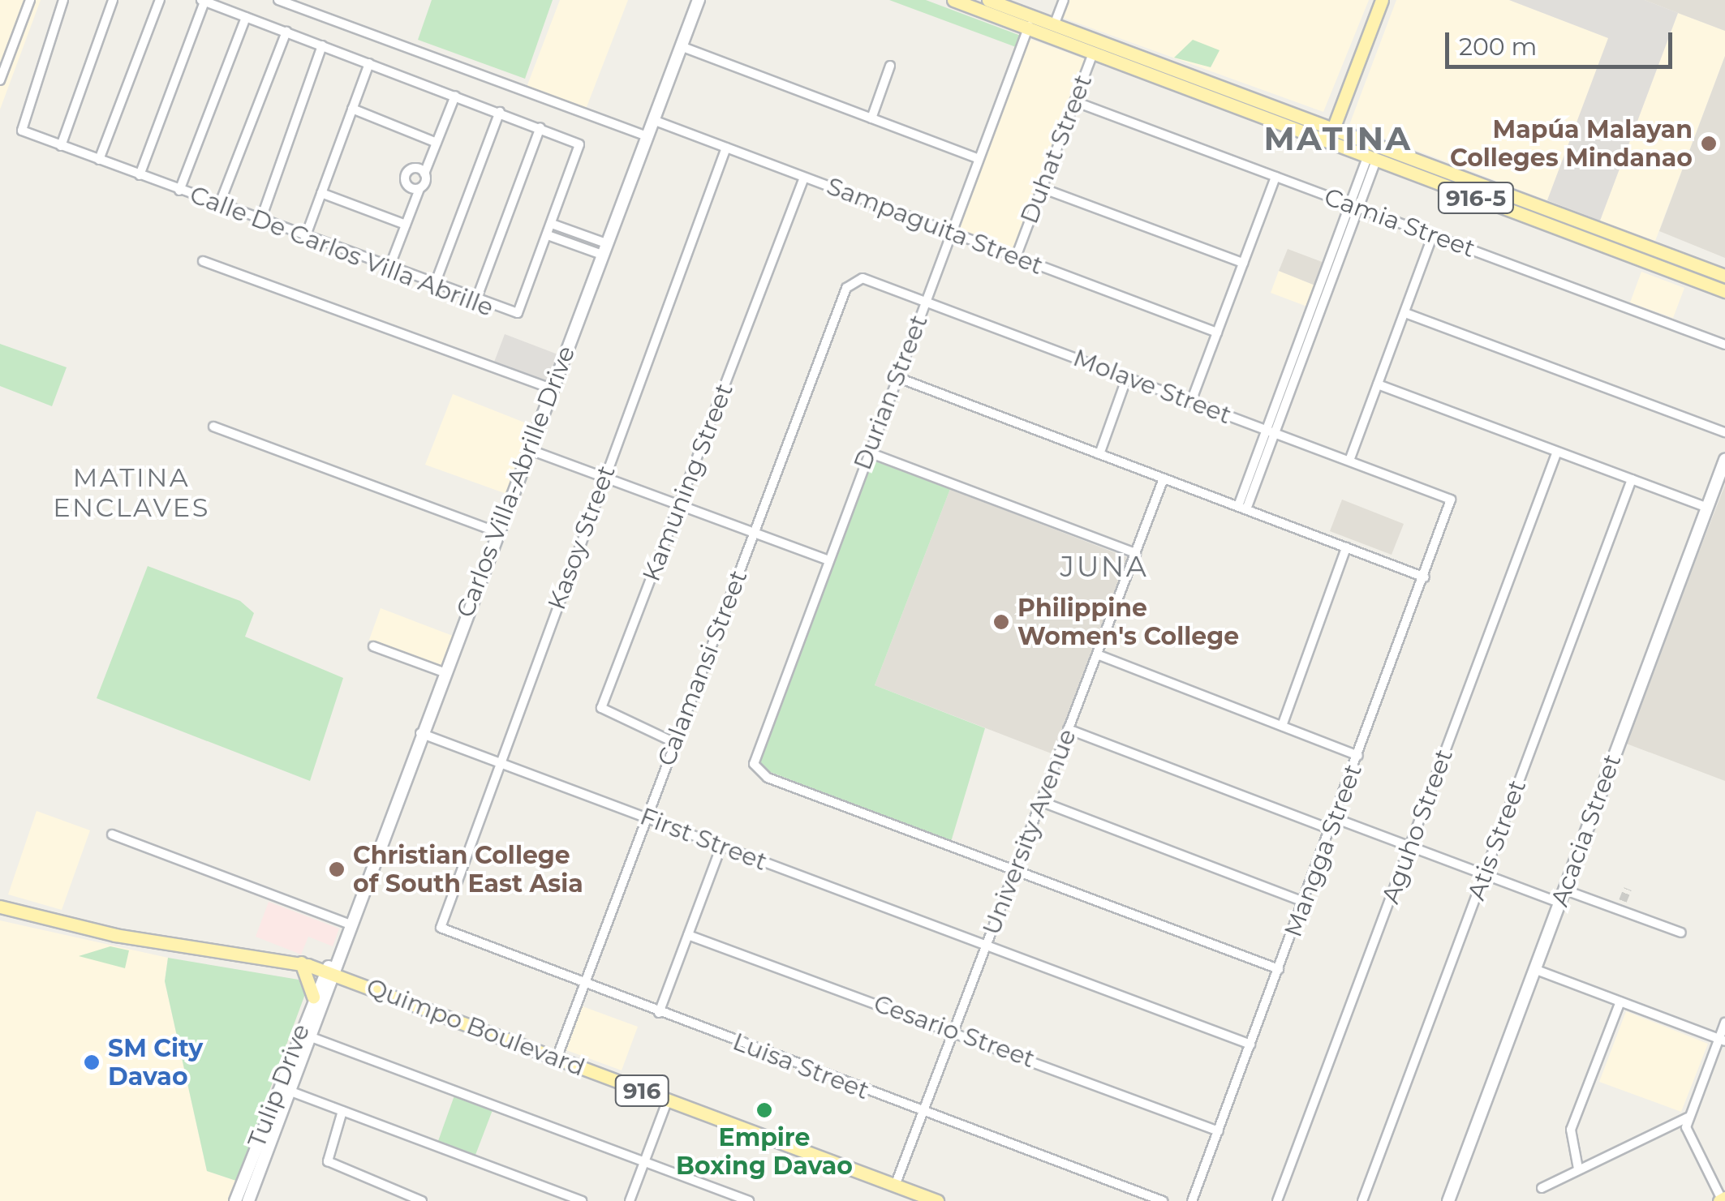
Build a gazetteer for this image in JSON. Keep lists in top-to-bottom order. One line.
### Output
{"streets":{"main road":["916-5","Carlos Villa-Abrille Drive","Acacia Street","Quimpo Boulevard","Tulip Drive","916"],"street":["Duhat Street","Camia Street","Sampaguita Street","Calle De Carlos Villa Abrille","Molave Street","Durian Street","Kamuning Street","Kasoy Street","Calamansi Street","Aguho Street","University Avenue","First Street","Atis Street","Mangga Street","Cesario Street","Luisa Street"]},"crossings":[["Duhat Street","916-5"],["Duhat Street","Camia Street"],["Duhat Street","Sampaguita Street"],["916-5","Durian Street"],["Sampaguita Street","Durian Street"],["Sampaguita Street","Carlos Villa-Abrille Drive"],["Sampaguita Street","Kamuning Street"],["Sampaguita Street","Kasoy Street"],["Molave Street","Durian Street"],["Molave Street","Calamansi Street"],["Molave Street","Mangga Street"],["Durian Street","University Avenue"],["Carlos Villa-Abrille Drive","First Street"],["Carlos Villa-Abrille Drive","Quimpo Boulevard"],["Carlos Villa-Abrille Drive","Tulip Drive"],["Kamuning Street","Calamansi Street"],["Kasoy Street","First Street"],["Kasoy Street","Luisa Street"],["Calamansi Street","First Street"],["Calamansi Street","Quimpo Boulevard"],["Calamansi Street","Luisa Street"],["University Avenue","First Street"],["University Avenue","Quimpo Boulevard"],["University Avenue","Cesario Street"],["University Avenue","Luisa Street"],["First Street","Mangga Street"],["Mangga Street","Cesario Street"],["Quimpo Boulevard","Tulip Drive"]],"districts":["MATINA","MATINA ENCLAVES","JUNA"],"places":["Mapúa Malayan Colleges Mindanao","Philippine Women's College","Christian College of South East Asia","SM City Davao","Empire Boxing Davao"],"scale_bar":"200 m"}
